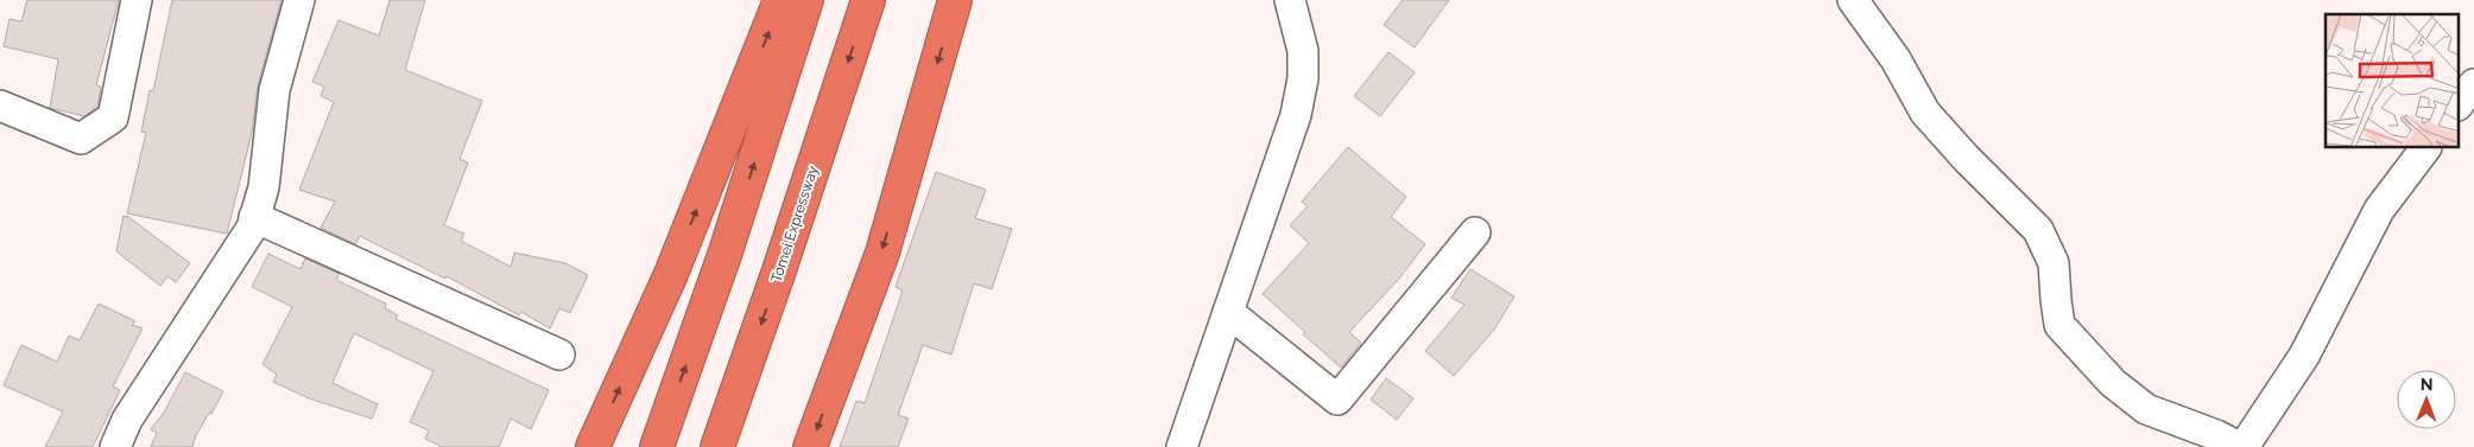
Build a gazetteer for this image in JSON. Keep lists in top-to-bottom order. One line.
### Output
{"streets":{"highway":["Tomei Expressway"]},"north":"top"}
